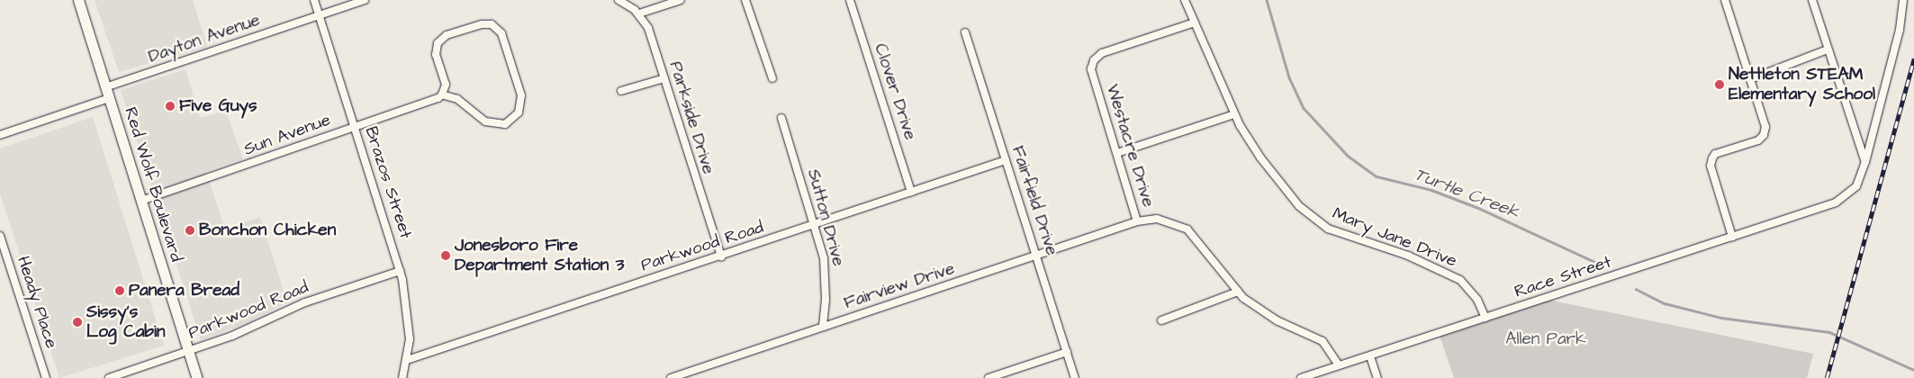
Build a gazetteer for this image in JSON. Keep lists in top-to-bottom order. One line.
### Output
{"streets":{"highway":["Red Wolf Boulevard"],"street":["Dayton Avenue","Clover Drive","Parkside Drive","Sun Avenue","Westacre Drive","Brazos Street","Fairfield Drive","Sutton Drive","Mary Jane Drive","Parkwood Road","Race Street","Fairview Drive","Heady Place"]},"crossings":[["Dayton Avenue","Brazos Street"],["Dayton Avenue","Red Wolf Boulevard"],["Clover Drive","Parkwood Road"],["Parkside Drive","Parkwood Road"],["Sun Avenue","Brazos Street"],["Sun Avenue","Red Wolf Boulevard"],["Westacre Drive","Mary Jane Drive"],["Westacre Drive","Race Street"],["Westacre Drive","Fairview Drive"],["Brazos Street","Parkwood Road"],["Red Wolf Boulevard","Parkwood Road"],["Fairfield Drive","Parkwood Road"],["Fairfield Drive","Fairview Drive"],["Sutton Drive","Parkwood Road"],["Sutton Drive","Fairview Drive"],["Mary Jane Drive","Race Street"]],"water":["Turtle Creek"],"parks":["Allen Park"],"places":["Nettleton STEAM Elementary School","Five Guys","Bonchon Chicken","Jonesboro Fire Department Station 3","Panera Bread","Sissy's Log Cabin"]}
